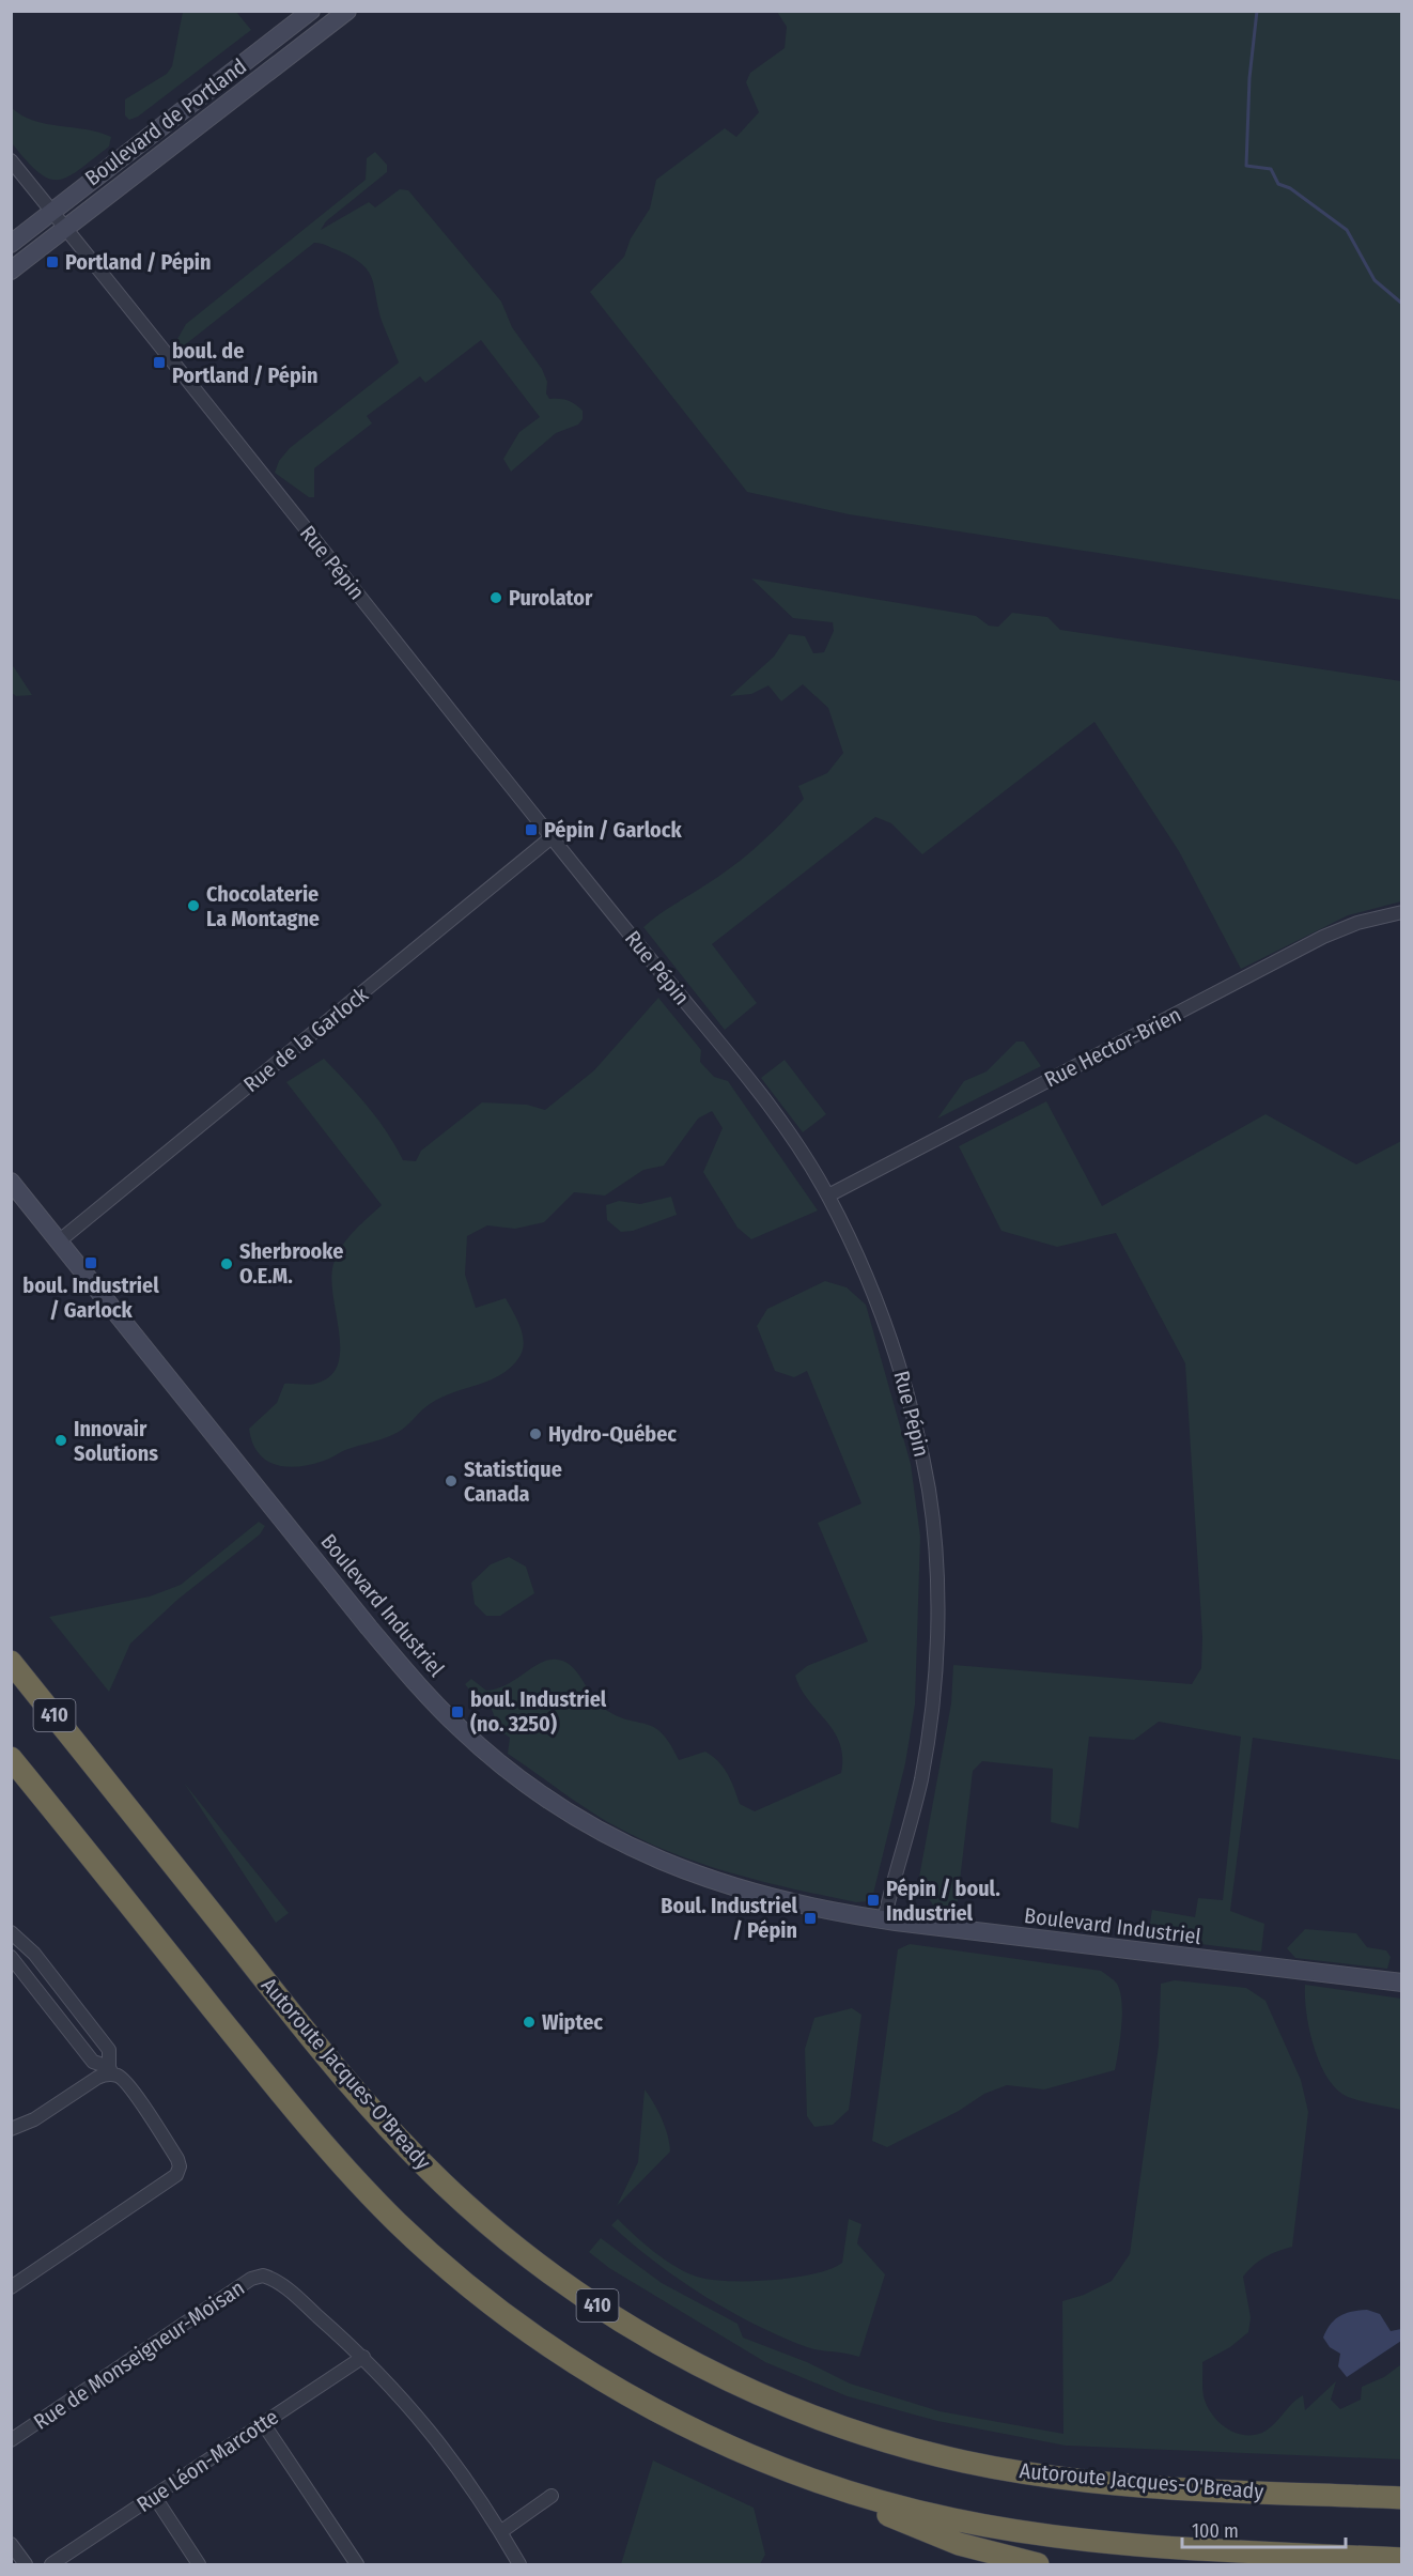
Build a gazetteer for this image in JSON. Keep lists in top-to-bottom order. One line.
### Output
{"streets":{"highway":["410","Autoroute Jacques-O'Bready"],"street":["Boulevard de Portland","Rue Pépin","Rue de la Garlock","Rue Hector-Brien","Boulevard Industriel","Rue de Monseigneur-Moisan","Rue Léon-Marcotte"]},"crossings":[["Boulevard de Portland","Rue Pépin"],["Rue Pépin","Rue de la Garlock"],["Rue Pépin","Rue Hector-Brien"],["Rue Pépin","Boulevard Industriel"],["Rue de la Garlock","Boulevard Industriel"],["Rue de Monseigneur-Moisan","Rue Léon-Marcotte"]],"places":{"transit":["Portland / Pépin","boul. de Portland / Pépin","Pépin / Garlock","boul. Industriel / Garlock","boul. Industriel (no. 3250)","Pépin / boul. Industriel","Boul. Industriel / Pépin"],"other":["Purolator","Chocolaterie La Montagne","Sherbrooke O.E.M.","Hydro-Québec","Innovair Solutions","Statistique Canada","Wiptec"]},"scale_bar":"100 m"}
